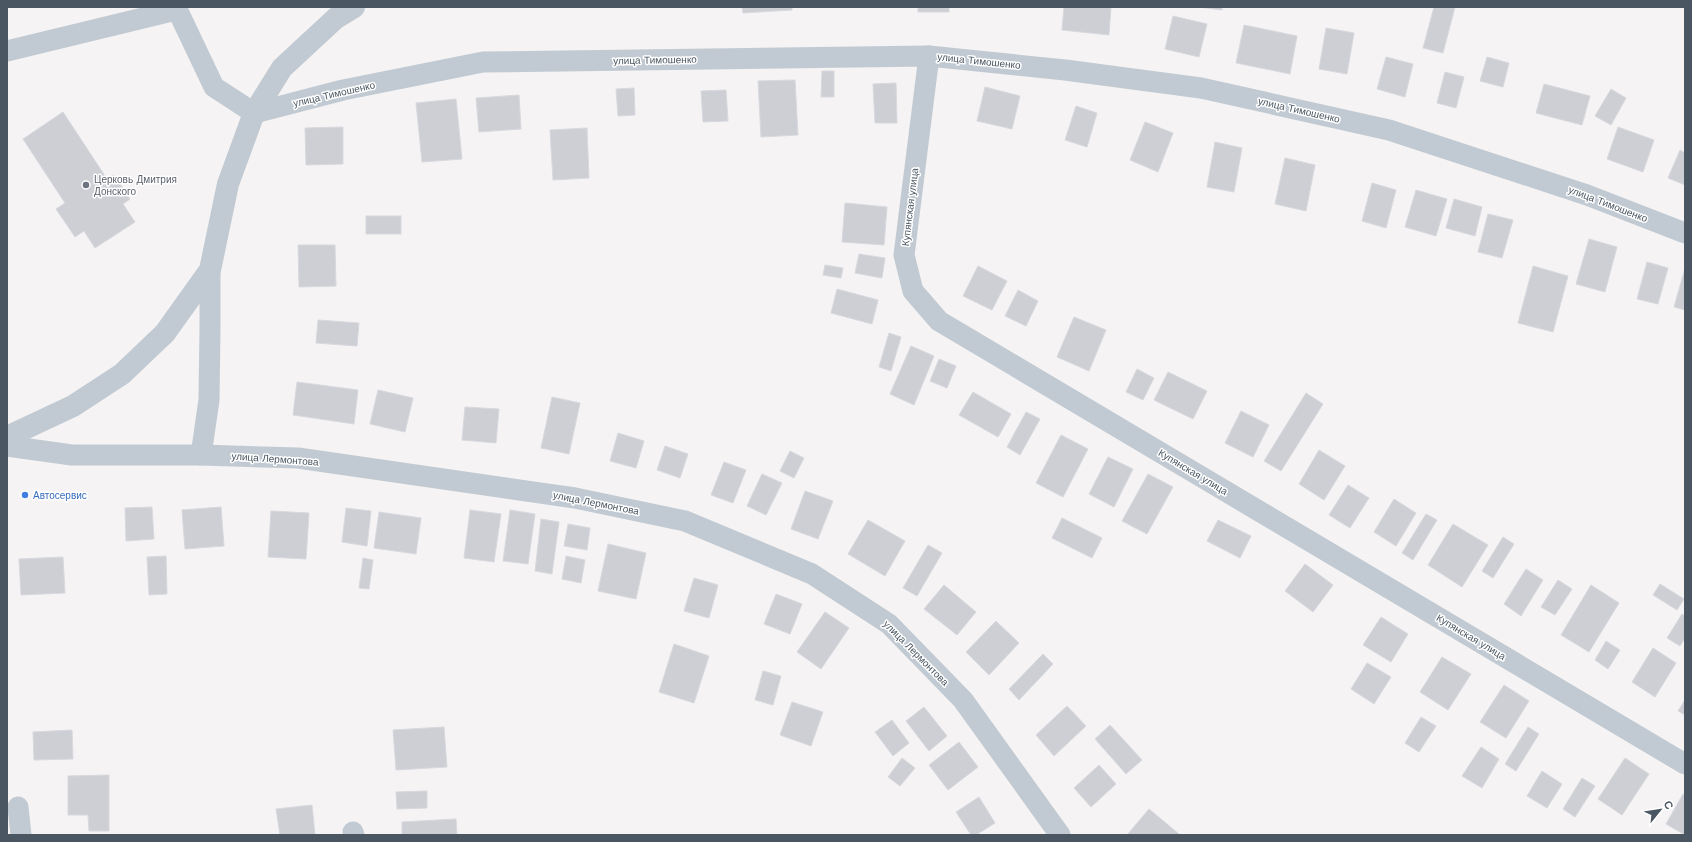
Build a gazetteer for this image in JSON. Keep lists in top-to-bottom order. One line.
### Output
{"streets":{"street":["улица Тимошенко","Купянская улица","улица Лермонтова"]},"crossings":[["улица Тимошенко","Купянская улица"]],"places":["Церковь Дмитрия Донского","Автосервис"],"north":"top right"}
